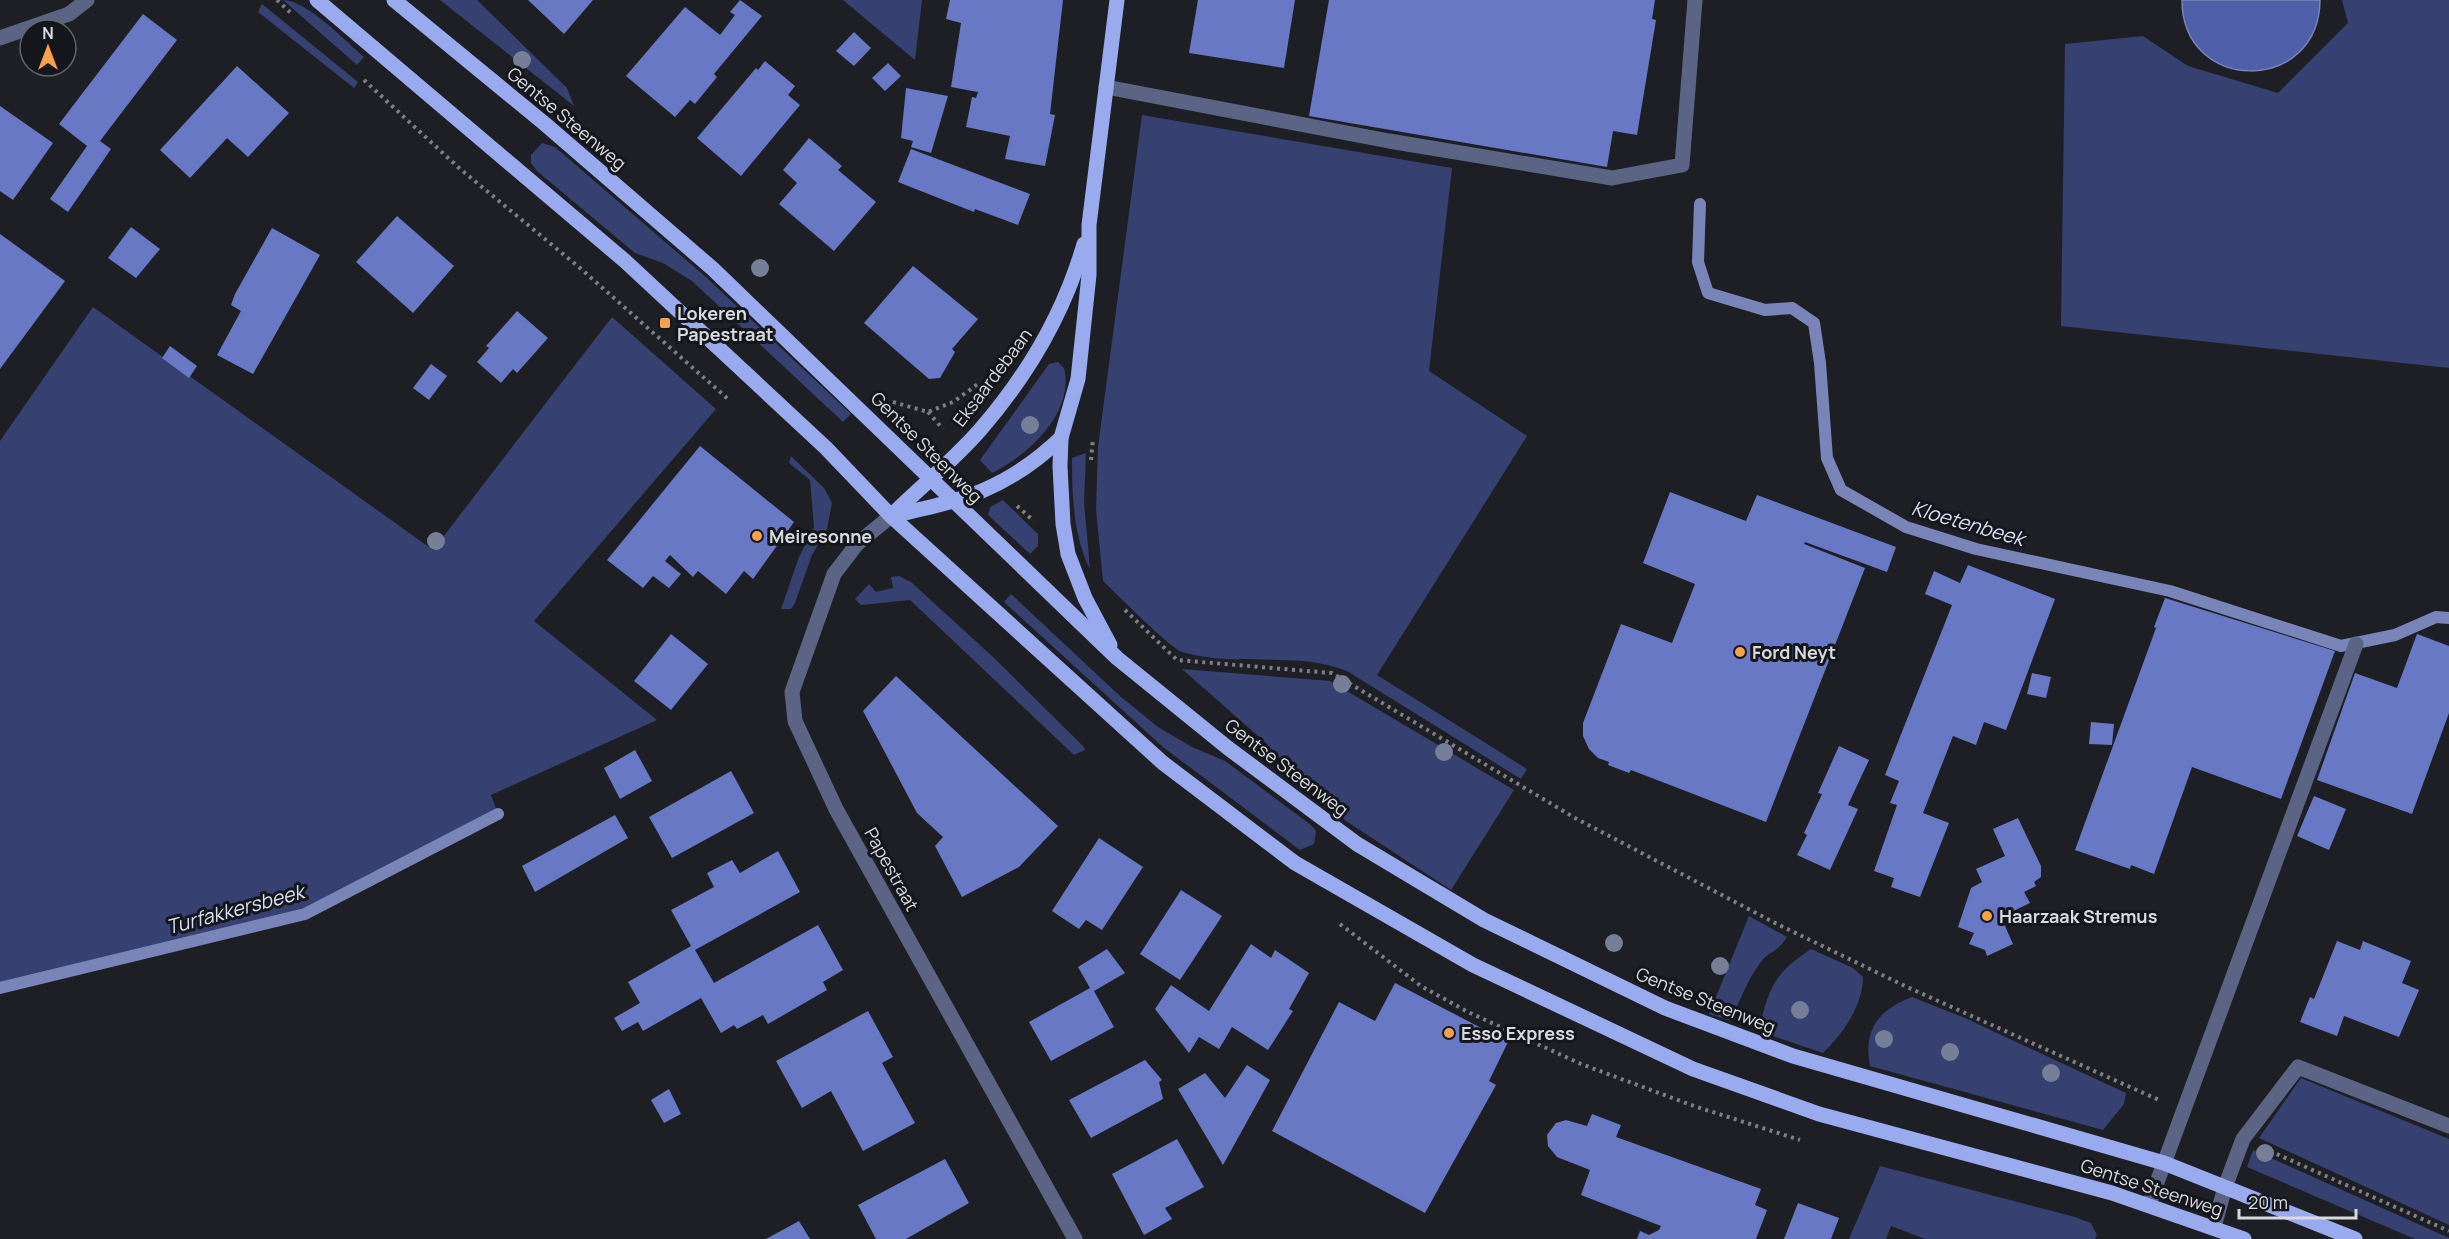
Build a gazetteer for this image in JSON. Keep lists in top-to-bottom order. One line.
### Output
{"streets":{"main road":["Gentse Steenweg","Eksaardebaan"],"street":["Papestraat"]},"crossings":[["Gentse Steenweg","Eksaardebaan"],["Gentse Steenweg","Papestraat"],["Eksaardebaan","Papestraat"]],"water":["Kloetenbeek","Turfakkersbeek"],"places":{"transit":["Lokeren Papestraat"],"other":["Meiresonne","Ford Neyt","Haarzaak Stremus","Esso Express"]},"scale_bar":"20 m","north":"top"}
